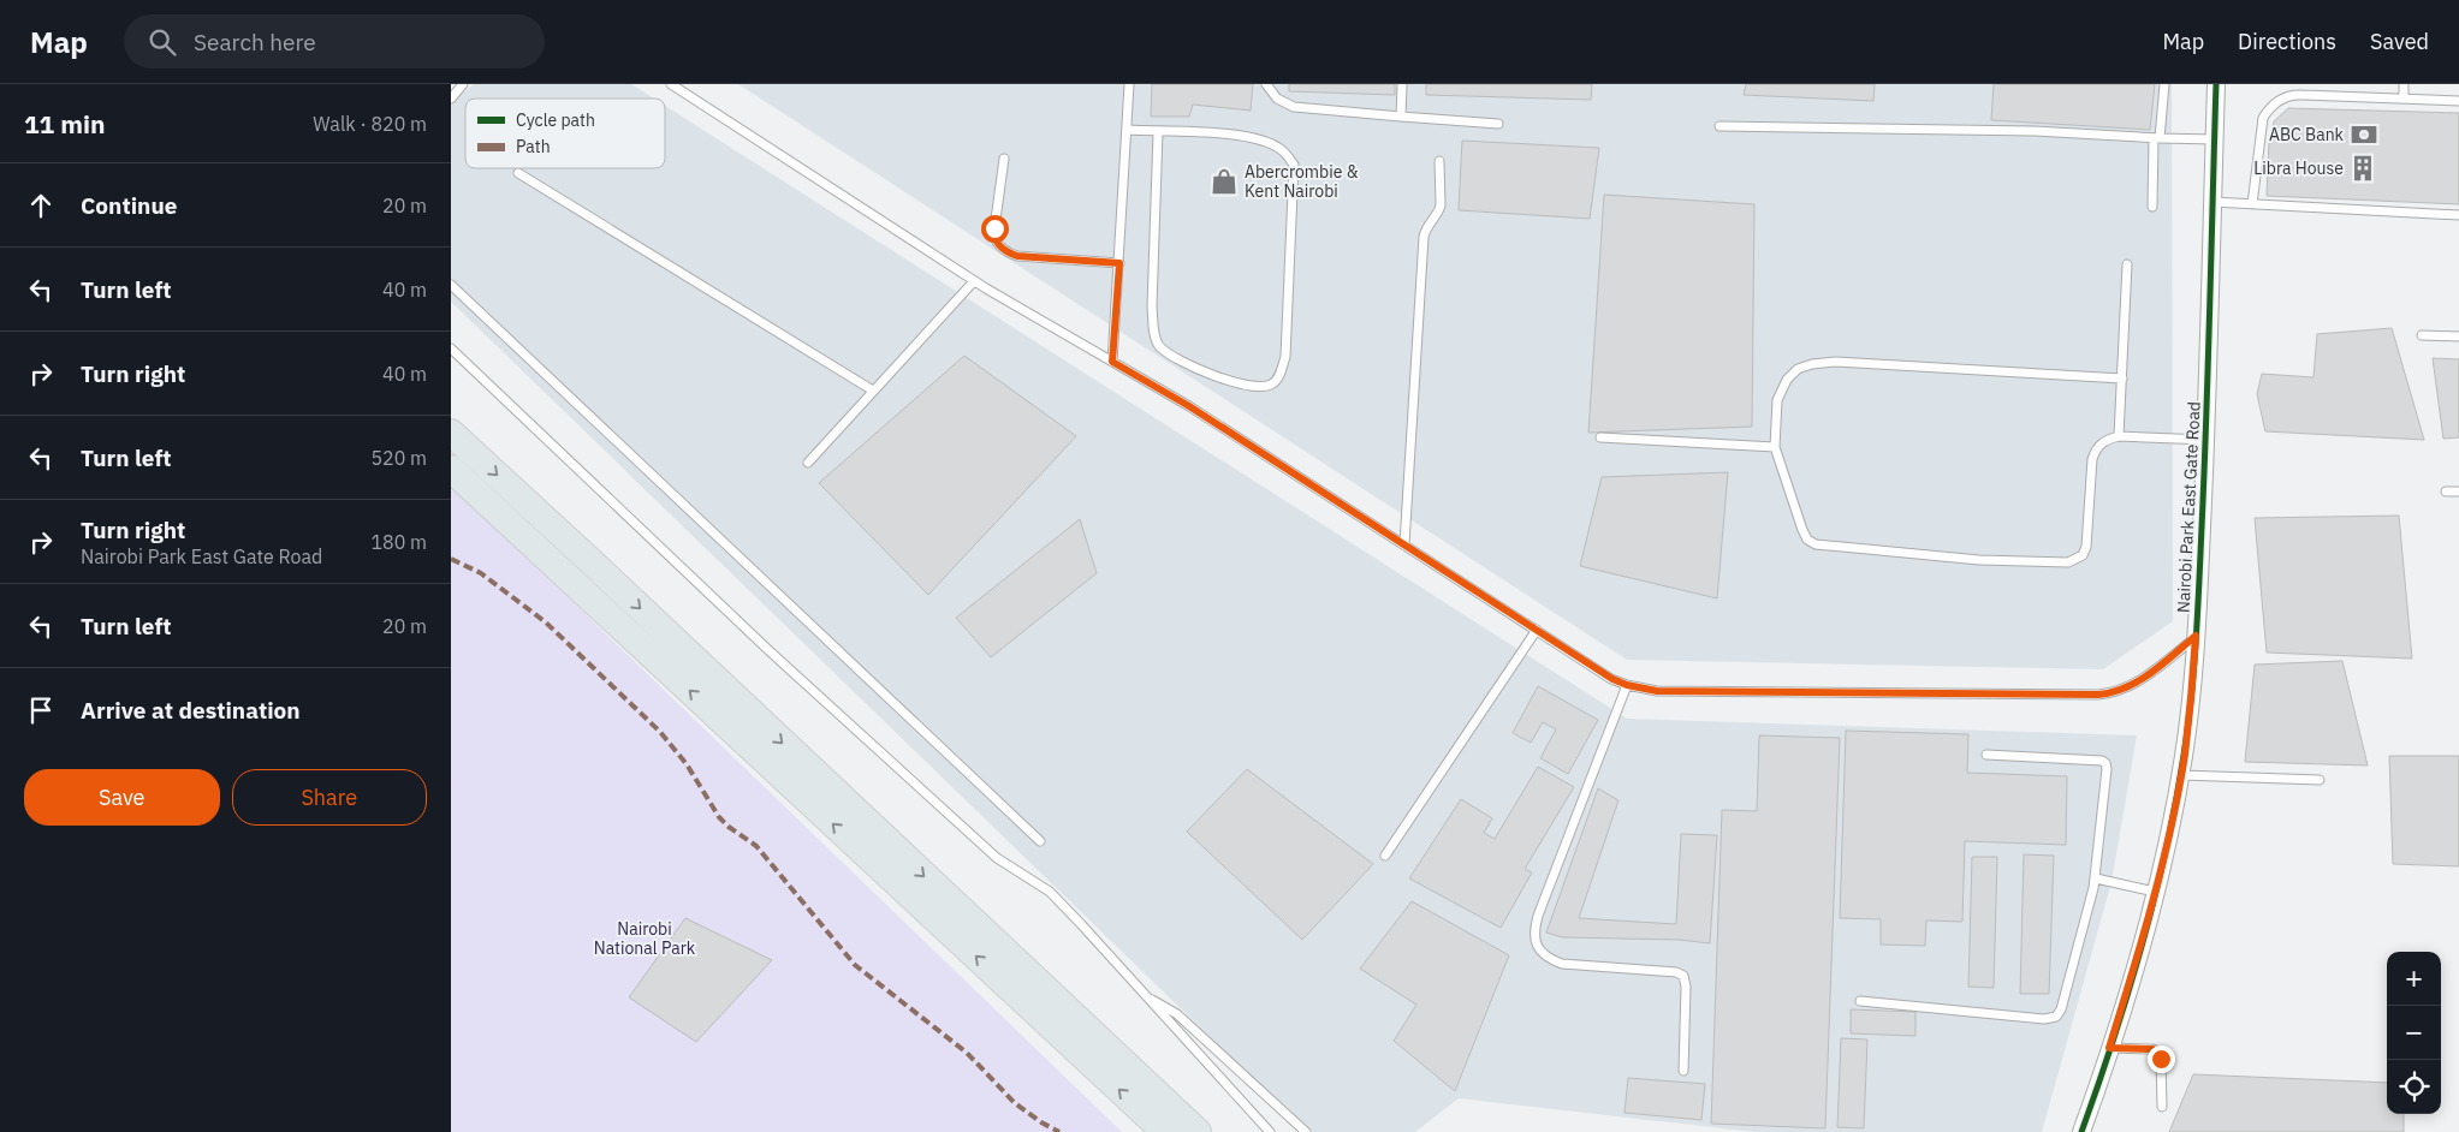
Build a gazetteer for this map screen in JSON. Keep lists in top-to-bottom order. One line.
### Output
{"streets":{"street":["Nairobi Park East Gate Road"]},"parks":["Nairobi National Park"],"places":{"bank":["ABC Bank"],"building":["Libra House"],"shop":["Abercrombie & Kent Nairobi"]},"legend":["Cycle path","Path"],"page":{"header":"Map","search":"Search here","nav":["Map","Directions","Saved"],"heading":["11 min","Walk · 820 m"],"list":[["Continue","20 m"],["Turn left","40 m"],["Turn right","40 m"],["Turn left","520 m"],["Turn right","Nairobi Park East Gate Road","180 m"],["Turn left","20 m"],"Arrive at destination"],"buttons":["Save","Share"],"map_buttons":["+","−"]}}
